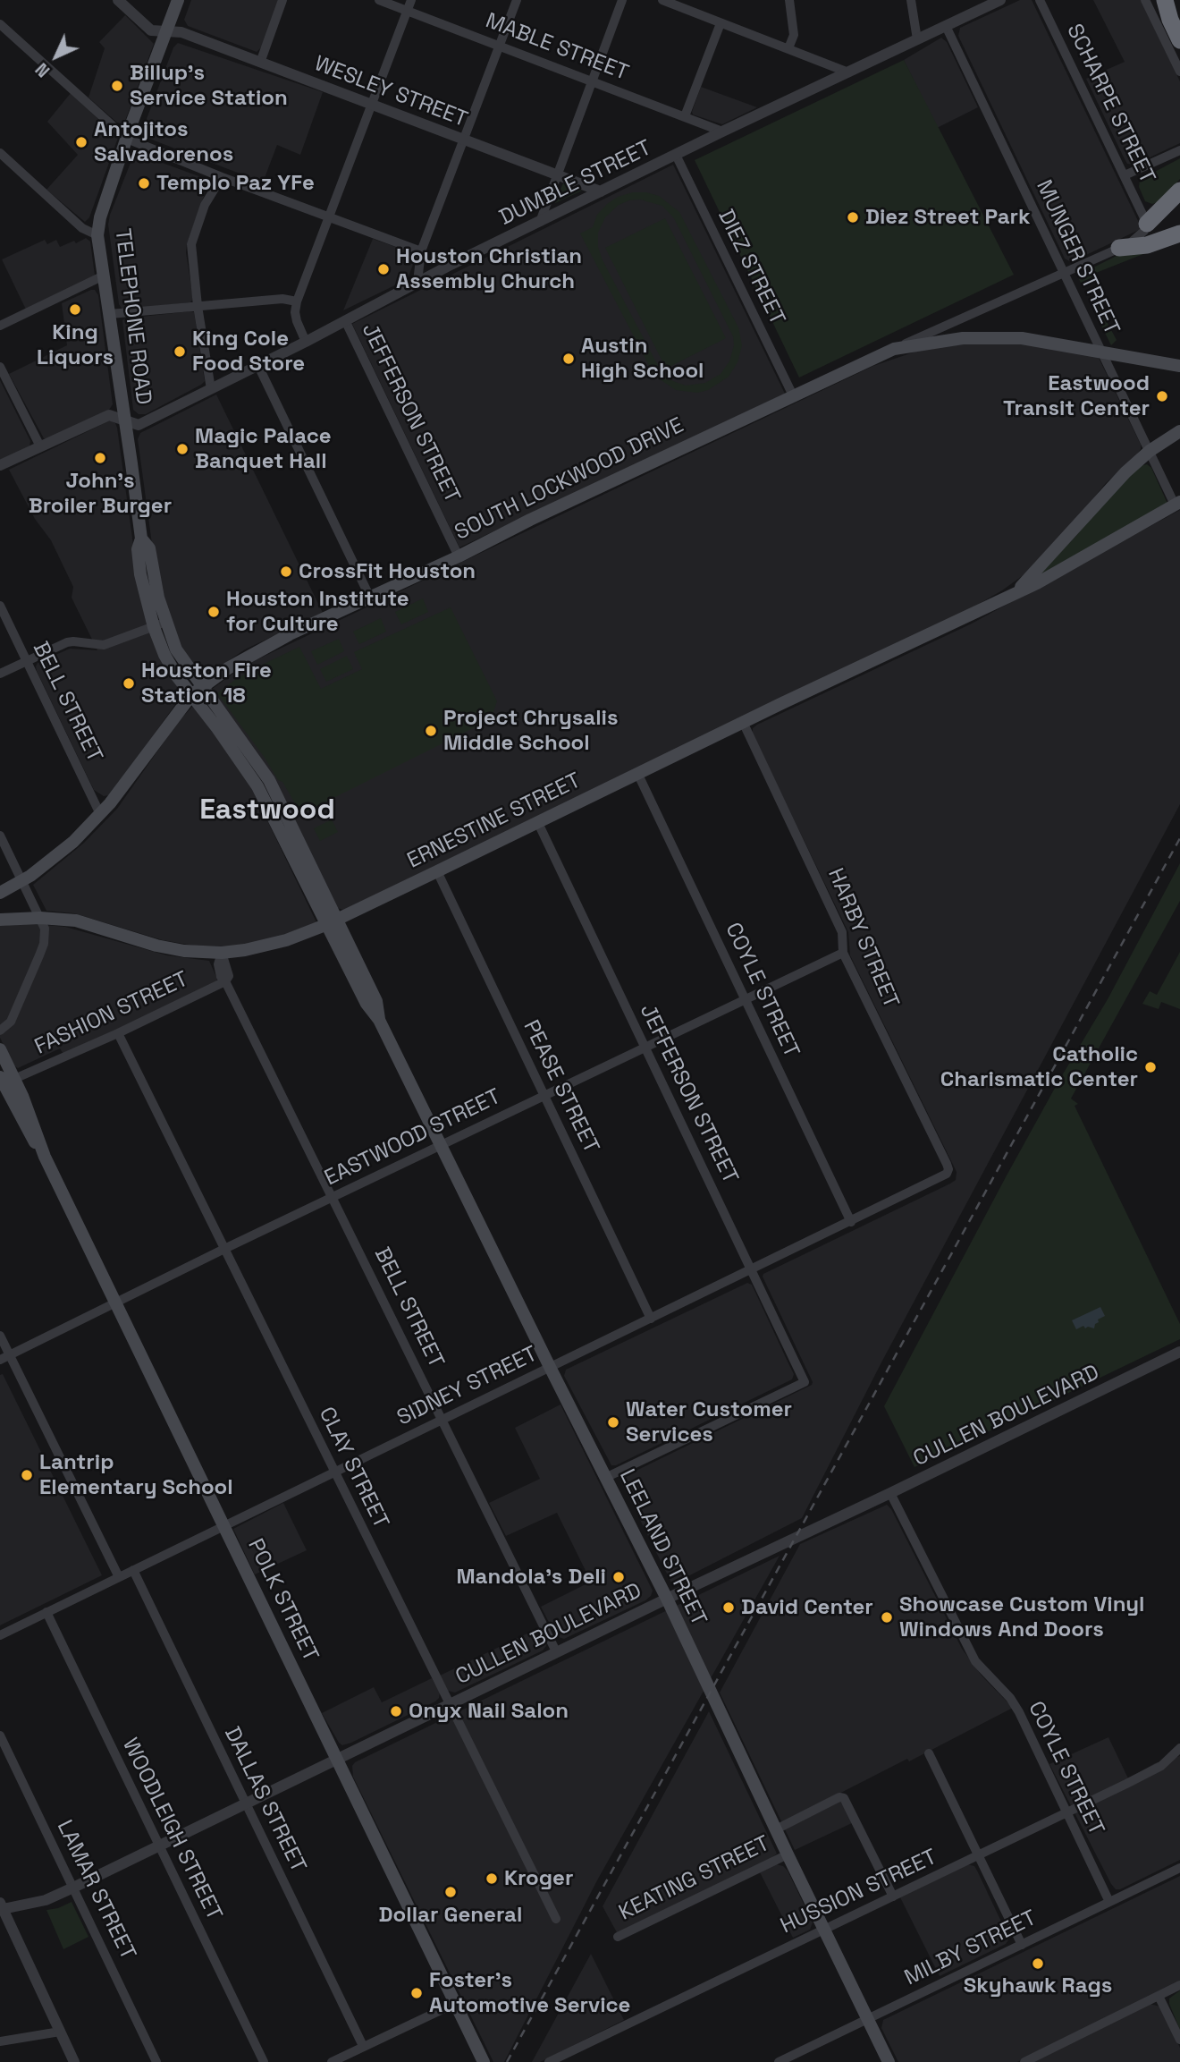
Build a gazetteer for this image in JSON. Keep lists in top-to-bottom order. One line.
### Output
{"streets":{"main road":["TELEPHONE ROAD","SOUTH LOCKWOOD DRIVE","ERNESTINE STREET","LEELAND STREET","POLK STREET"],"street":["MABLE STREET","WESLEY STREET","SCHARPE STREET","DUMBLE STREET","MUNGER STREET","DIEZ STREET","JEFFERSON STREET","BELL STREET","HARBY STREET","COYLE STREET","FASHION STREET","PEASE STREET","EASTWOOD STREET","SIDNEY STREET","CULLEN BOULEVARD","CLAY STREET","DALLAS STREET","WOODLEIGH STREET","KEATING STREET","LAMAR STREET","HUSSION STREET","MILBY STREET"]},"crossings":[["MABLE STREET","DUMBLE STREET"],["WESLEY STREET","DUMBLE STREET"],["WESLEY STREET","TELEPHONE ROAD"],["DUMBLE STREET","MUNGER STREET"],["DUMBLE STREET","DIEZ STREET"],["DUMBLE STREET","TELEPHONE ROAD"],["DUMBLE STREET","JEFFERSON STREET"],["MUNGER STREET","SOUTH LOCKWOOD DRIVE"],["MUNGER STREET","ERNESTINE STREET"],["DIEZ STREET","SOUTH LOCKWOOD DRIVE"],["TELEPHONE ROAD","SOUTH LOCKWOOD DRIVE"],["TELEPHONE ROAD","LEELAND STREET"],["JEFFERSON STREET","SOUTH LOCKWOOD DRIVE"],["JEFFERSON STREET","ERNESTINE STREET"],["JEFFERSON STREET","EASTWOOD STREET"],["JEFFERSON STREET","SIDNEY STREET"],["JEFFERSON STREET","LEELAND STREET"],["SOUTH LOCKWOOD DRIVE","BELL STREET"],["SOUTH LOCKWOOD DRIVE","LEELAND STREET"],["BELL STREET","ERNESTINE STREET"],["BELL STREET","FASHION STREET"],["BELL STREET","EASTWOOD STREET"],["BELL STREET","SIDNEY STREET"],["BELL STREET","CULLEN BOULEVARD"],["ERNESTINE STREET","HARBY STREET"],["ERNESTINE STREET","COYLE STREET"],["ERNESTINE STREET","PEASE STREET"],["ERNESTINE STREET","LEELAND STREET"],["HARBY STREET","EASTWOOD STREET"],["HARBY STREET","SIDNEY STREET"],["COYLE STREET","EASTWOOD STREET"],["COYLE STREET","SIDNEY STREET"],["COYLE STREET","CULLEN BOULEVARD"],["COYLE STREET","HUSSION STREET"],["COYLE STREET","MILBY STREET"],["FASHION STREET","CLAY STREET"],["FASHION STREET","POLK STREET"],["PEASE STREET","EASTWOOD STREET"],["PEASE STREET","SIDNEY STREET"],["EASTWOOD STREET","CLAY STREET"],["EASTWOOD STREET","LEELAND STREET"],["EASTWOOD STREET","POLK STREET"],["SIDNEY STREET","CLAY STREET"],["SIDNEY STREET","LEELAND STREET"],["SIDNEY STREET","POLK STREET"],["SIDNEY STREET","DALLAS STREET"],["SIDNEY STREET","WOODLEIGH STREET"],["CULLEN BOULEVARD","CLAY STREET"],["CULLEN BOULEVARD","LEELAND STREET"],["CULLEN BOULEVARD","POLK STREET"],["CULLEN BOULEVARD","DALLAS STREET"],["CULLEN BOULEVARD","WOODLEIGH STREET"],["CULLEN BOULEVARD","LAMAR STREET"],["LEELAND STREET","KEATING STREET"],["LEELAND STREET","HUSSION STREET"],["LEELAND STREET","MILBY STREET"],["KEATING STREET","HUSSION STREET"]],"districts":["Eastwood"],"places":["Billup’s Service Station","Antojitos Salvadorenos","Templo Paz YFe","Diez Street Park","Houston Christian Assembly Church","King Liquors","King Cole Food Store","Austin High School","Eastwood Transit Center","Magic Palace Banquet Hall","John's Broiler Burger","CrossFit Houston","Houston Institute for Culture","Houston Fire Station 18","Project Chrysalis Middle School","Catholic Charismatic Center","Water Customer Services","Lantrip Elementary School","Mandola's Deli","David Center","Showcase Custom Vinyl Windows And Doors","Onyx Nail Salon","Kroger","Dollar General","Skyhawk Rags","Foster's Automotive Service"],"north":"bottom left"}
